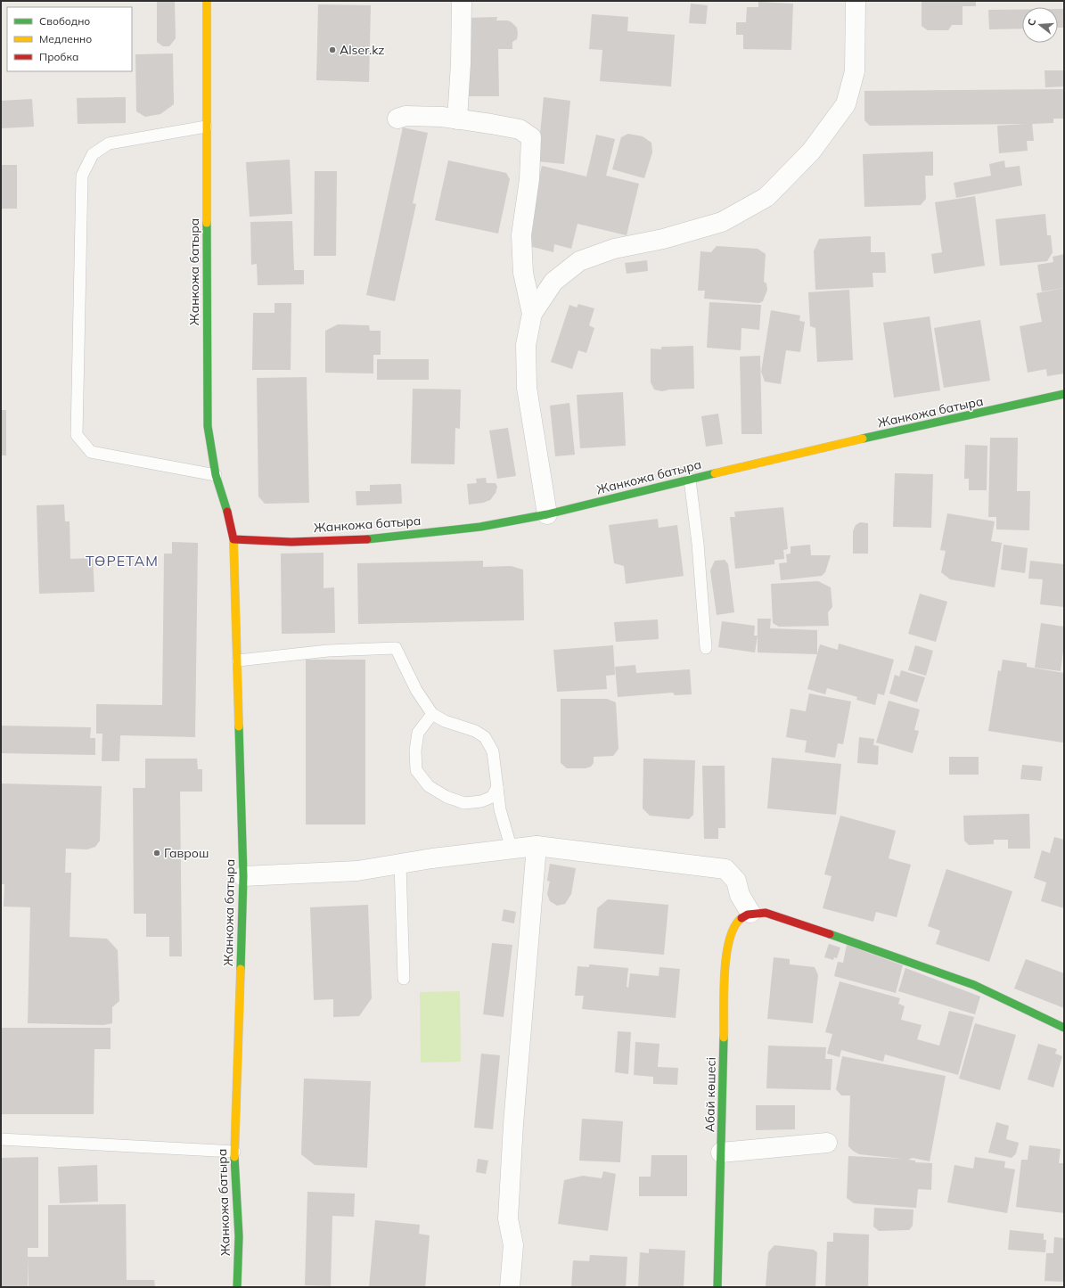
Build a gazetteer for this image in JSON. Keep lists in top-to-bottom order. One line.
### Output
{"streets":{"street":["Жанкожа батыра","Абай көшесі"]},"districts":["ТӨРЕТАМ"],"places":["Alser.kz","Гаврош"],"legend":["Свободно","Медленно","Пробка"],"north":"left"}
